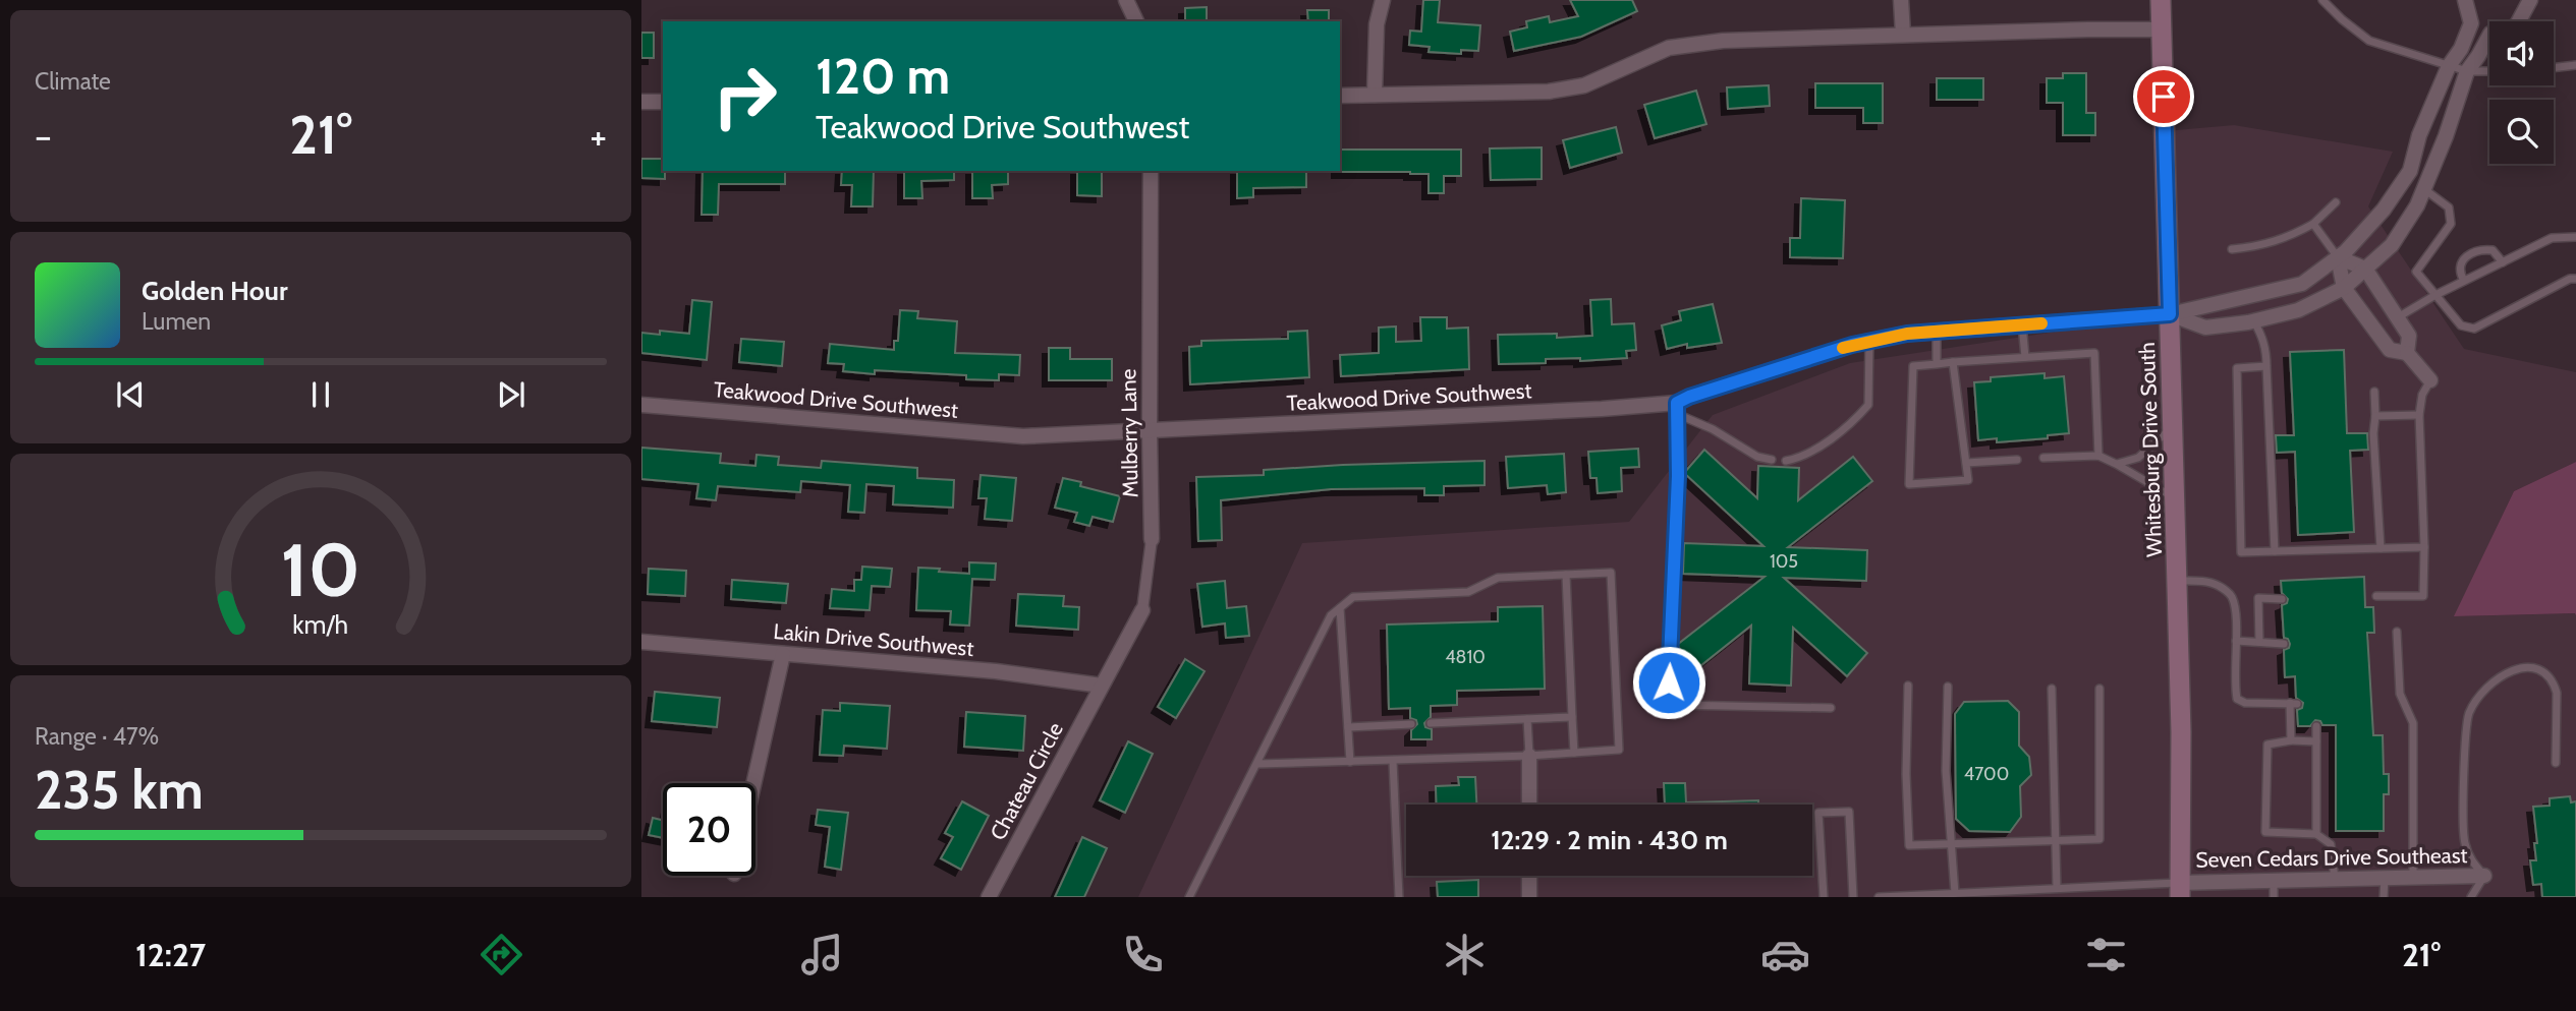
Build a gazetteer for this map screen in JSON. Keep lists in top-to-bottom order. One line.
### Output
{"streets":{"main road":["Whitesburg Drive South"],"street":["Teakwood Drive Southwest","Mulberry Lane","Lakin Drive Southwest","Chateau Circle","Seven Cedars Drive Southeast"]},"crossings":[["Teakwood Drive Southwest","Mulberry Lane"],["Teakwood Drive Southwest","Whitesburg Drive South"],["Mulberry Lane","Lakin Drive Southwest"],["Mulberry Lane","Chateau Circle"],["Whitesburg Drive South","Seven Cedars Drive Southeast"],["Lakin Drive Southwest","Chateau Circle"]],"house_numbers":["105","4810","4700"],"page":{"tile":["Climate",["Range · 47%","235 km"]],"turn":["120 m","Teakwood Drive Southwest"],"heat":["−","21°","+"],"song":["Golden Hour","Lumen"],"limit":"20","trip":"12:29 · 2 min · 430 m","tabs":["12:27","21°"],"gauge":["10","km/h"]}}
